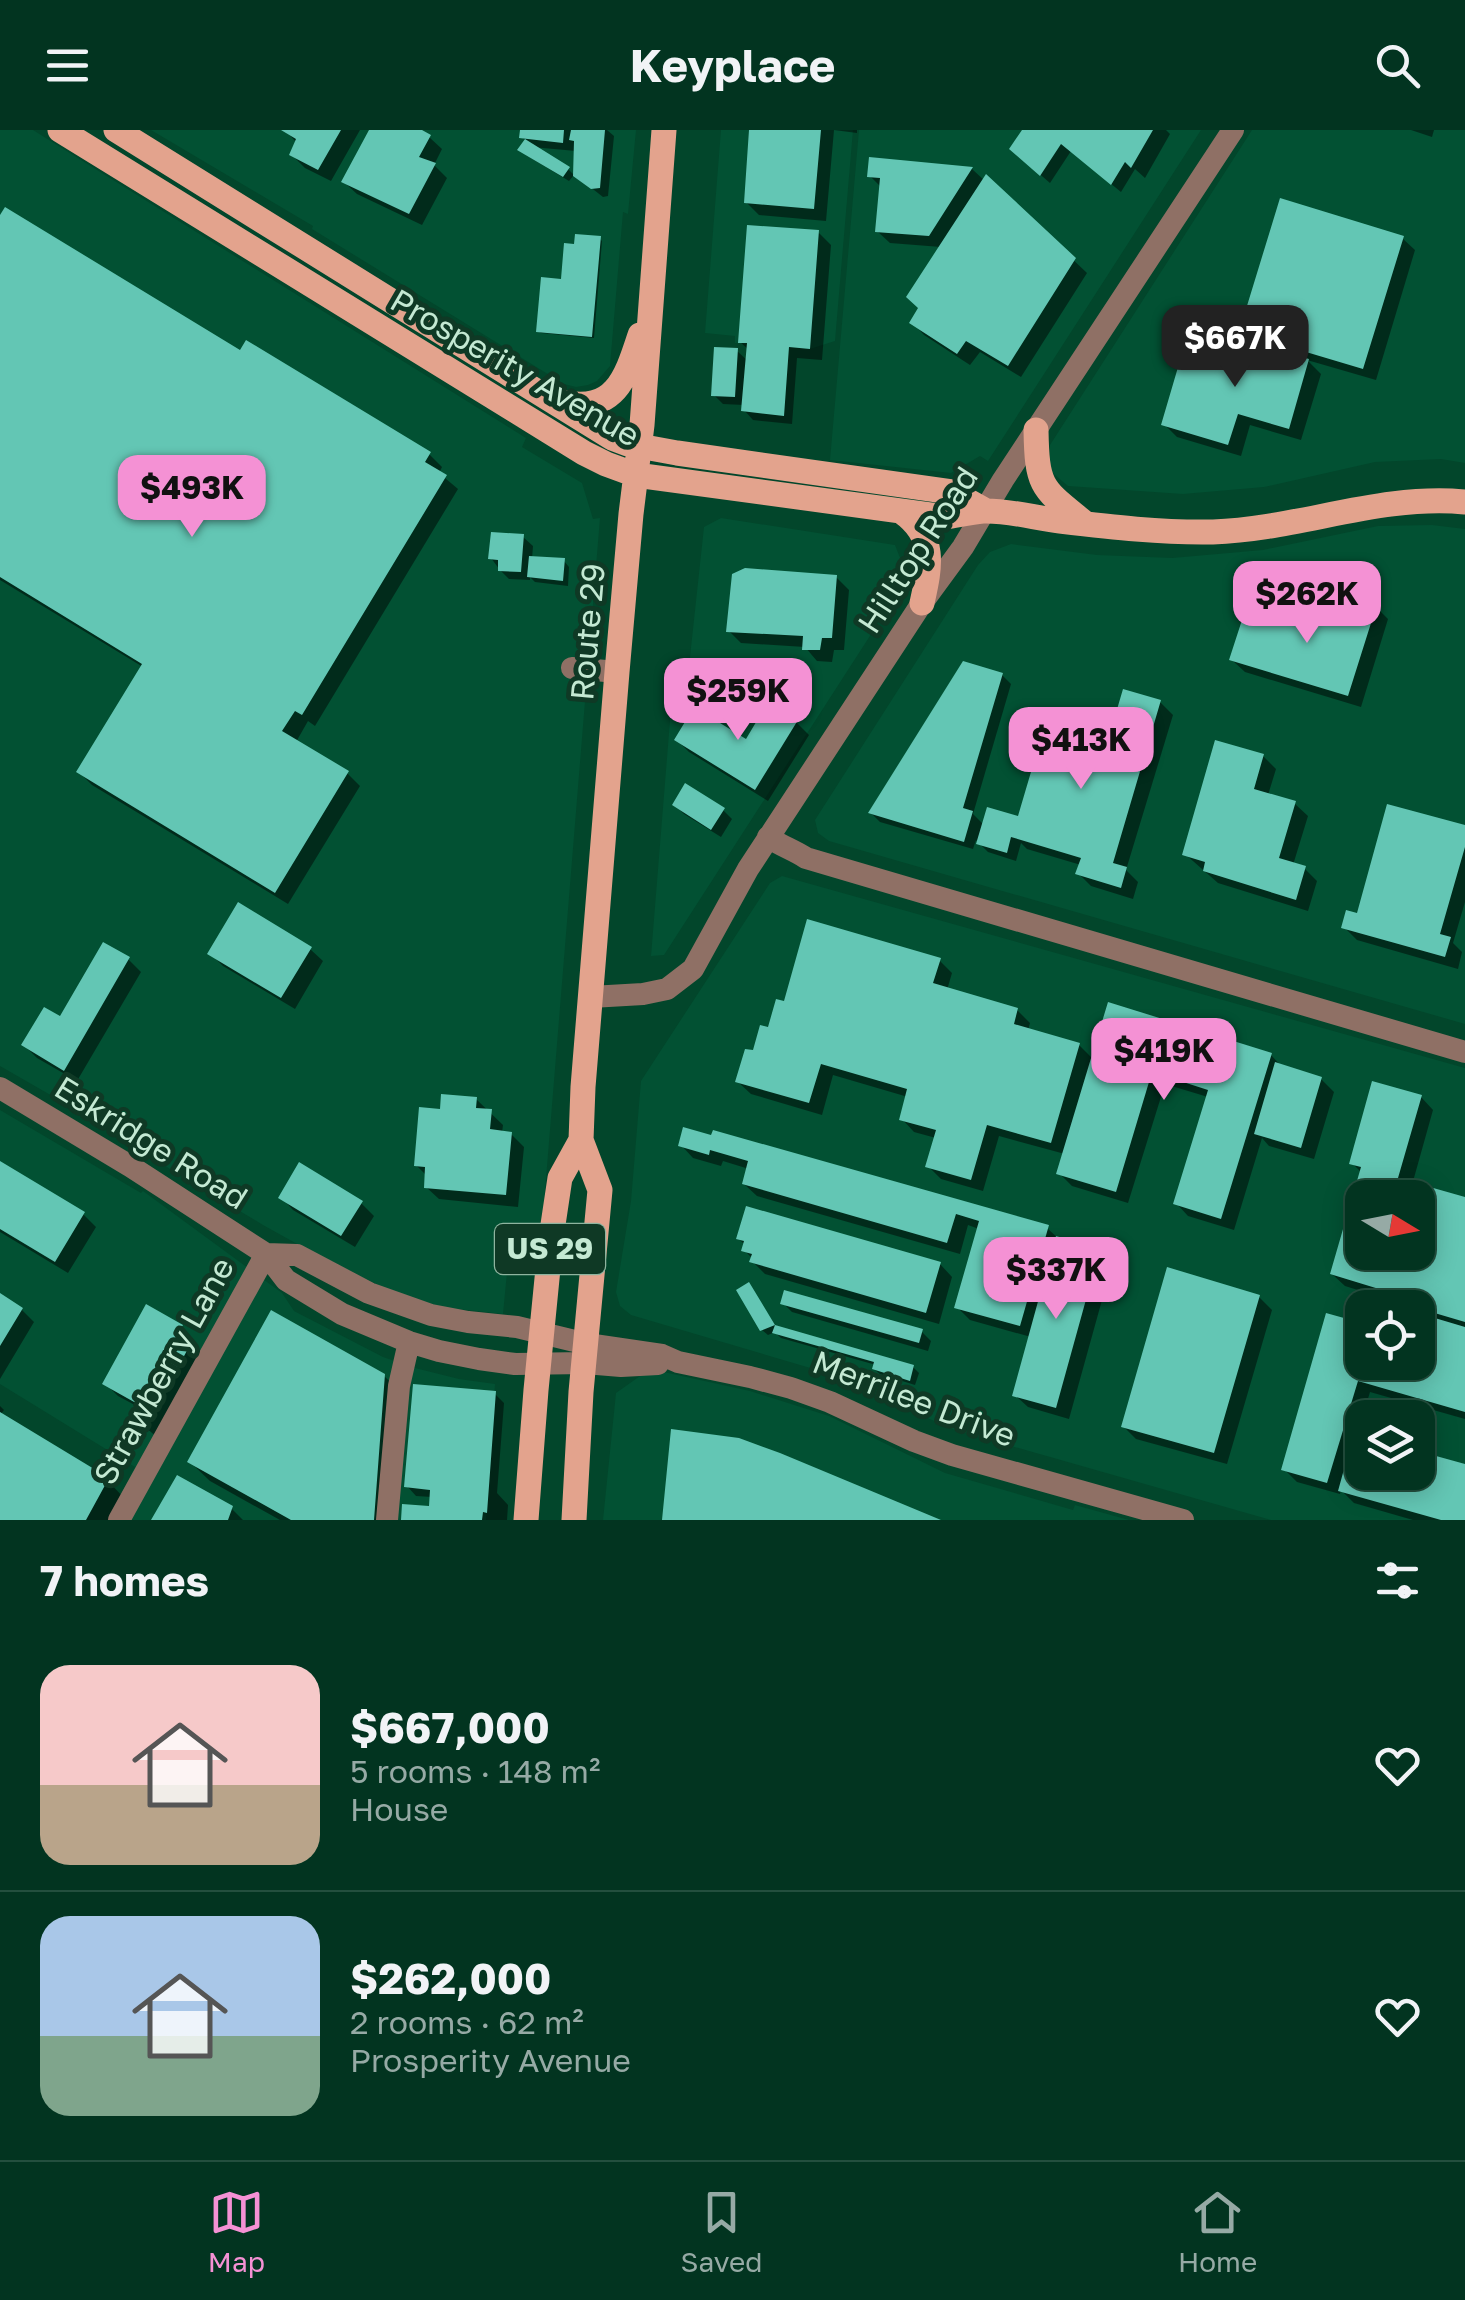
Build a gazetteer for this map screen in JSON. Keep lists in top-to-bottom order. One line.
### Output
{"streets":{"main road":["Prosperity Avenue","Route 29","US 29"],"street":["Hilltop Road","Eskridge Road","Strawberry Lane","Merrilee Drive"]},"crossings":[["Prosperity Avenue","Hilltop Road"],["Prosperity Avenue","Route 29"],["Hilltop Road","Route 29"],["Route 29","Eskridge Road"],["Route 29","Merrilee Drive"],["Eskridge Road","Strawberry Lane"],["Eskridge Road","Merrilee Drive"]],"north":"right","page":{"header":"Keyplace","price":["$667K","$493K","$262K","$259K","$413K","$419K","$337K"],"heading":"7 homes","list":[{"name":"$667,000","note":"5 rooms · 148 m² · House"},{"name":"$262,000","note":"2 rooms · 62 m² · Prosperity Avenue"}],"tabs":["Map","Saved","Home"]}}
